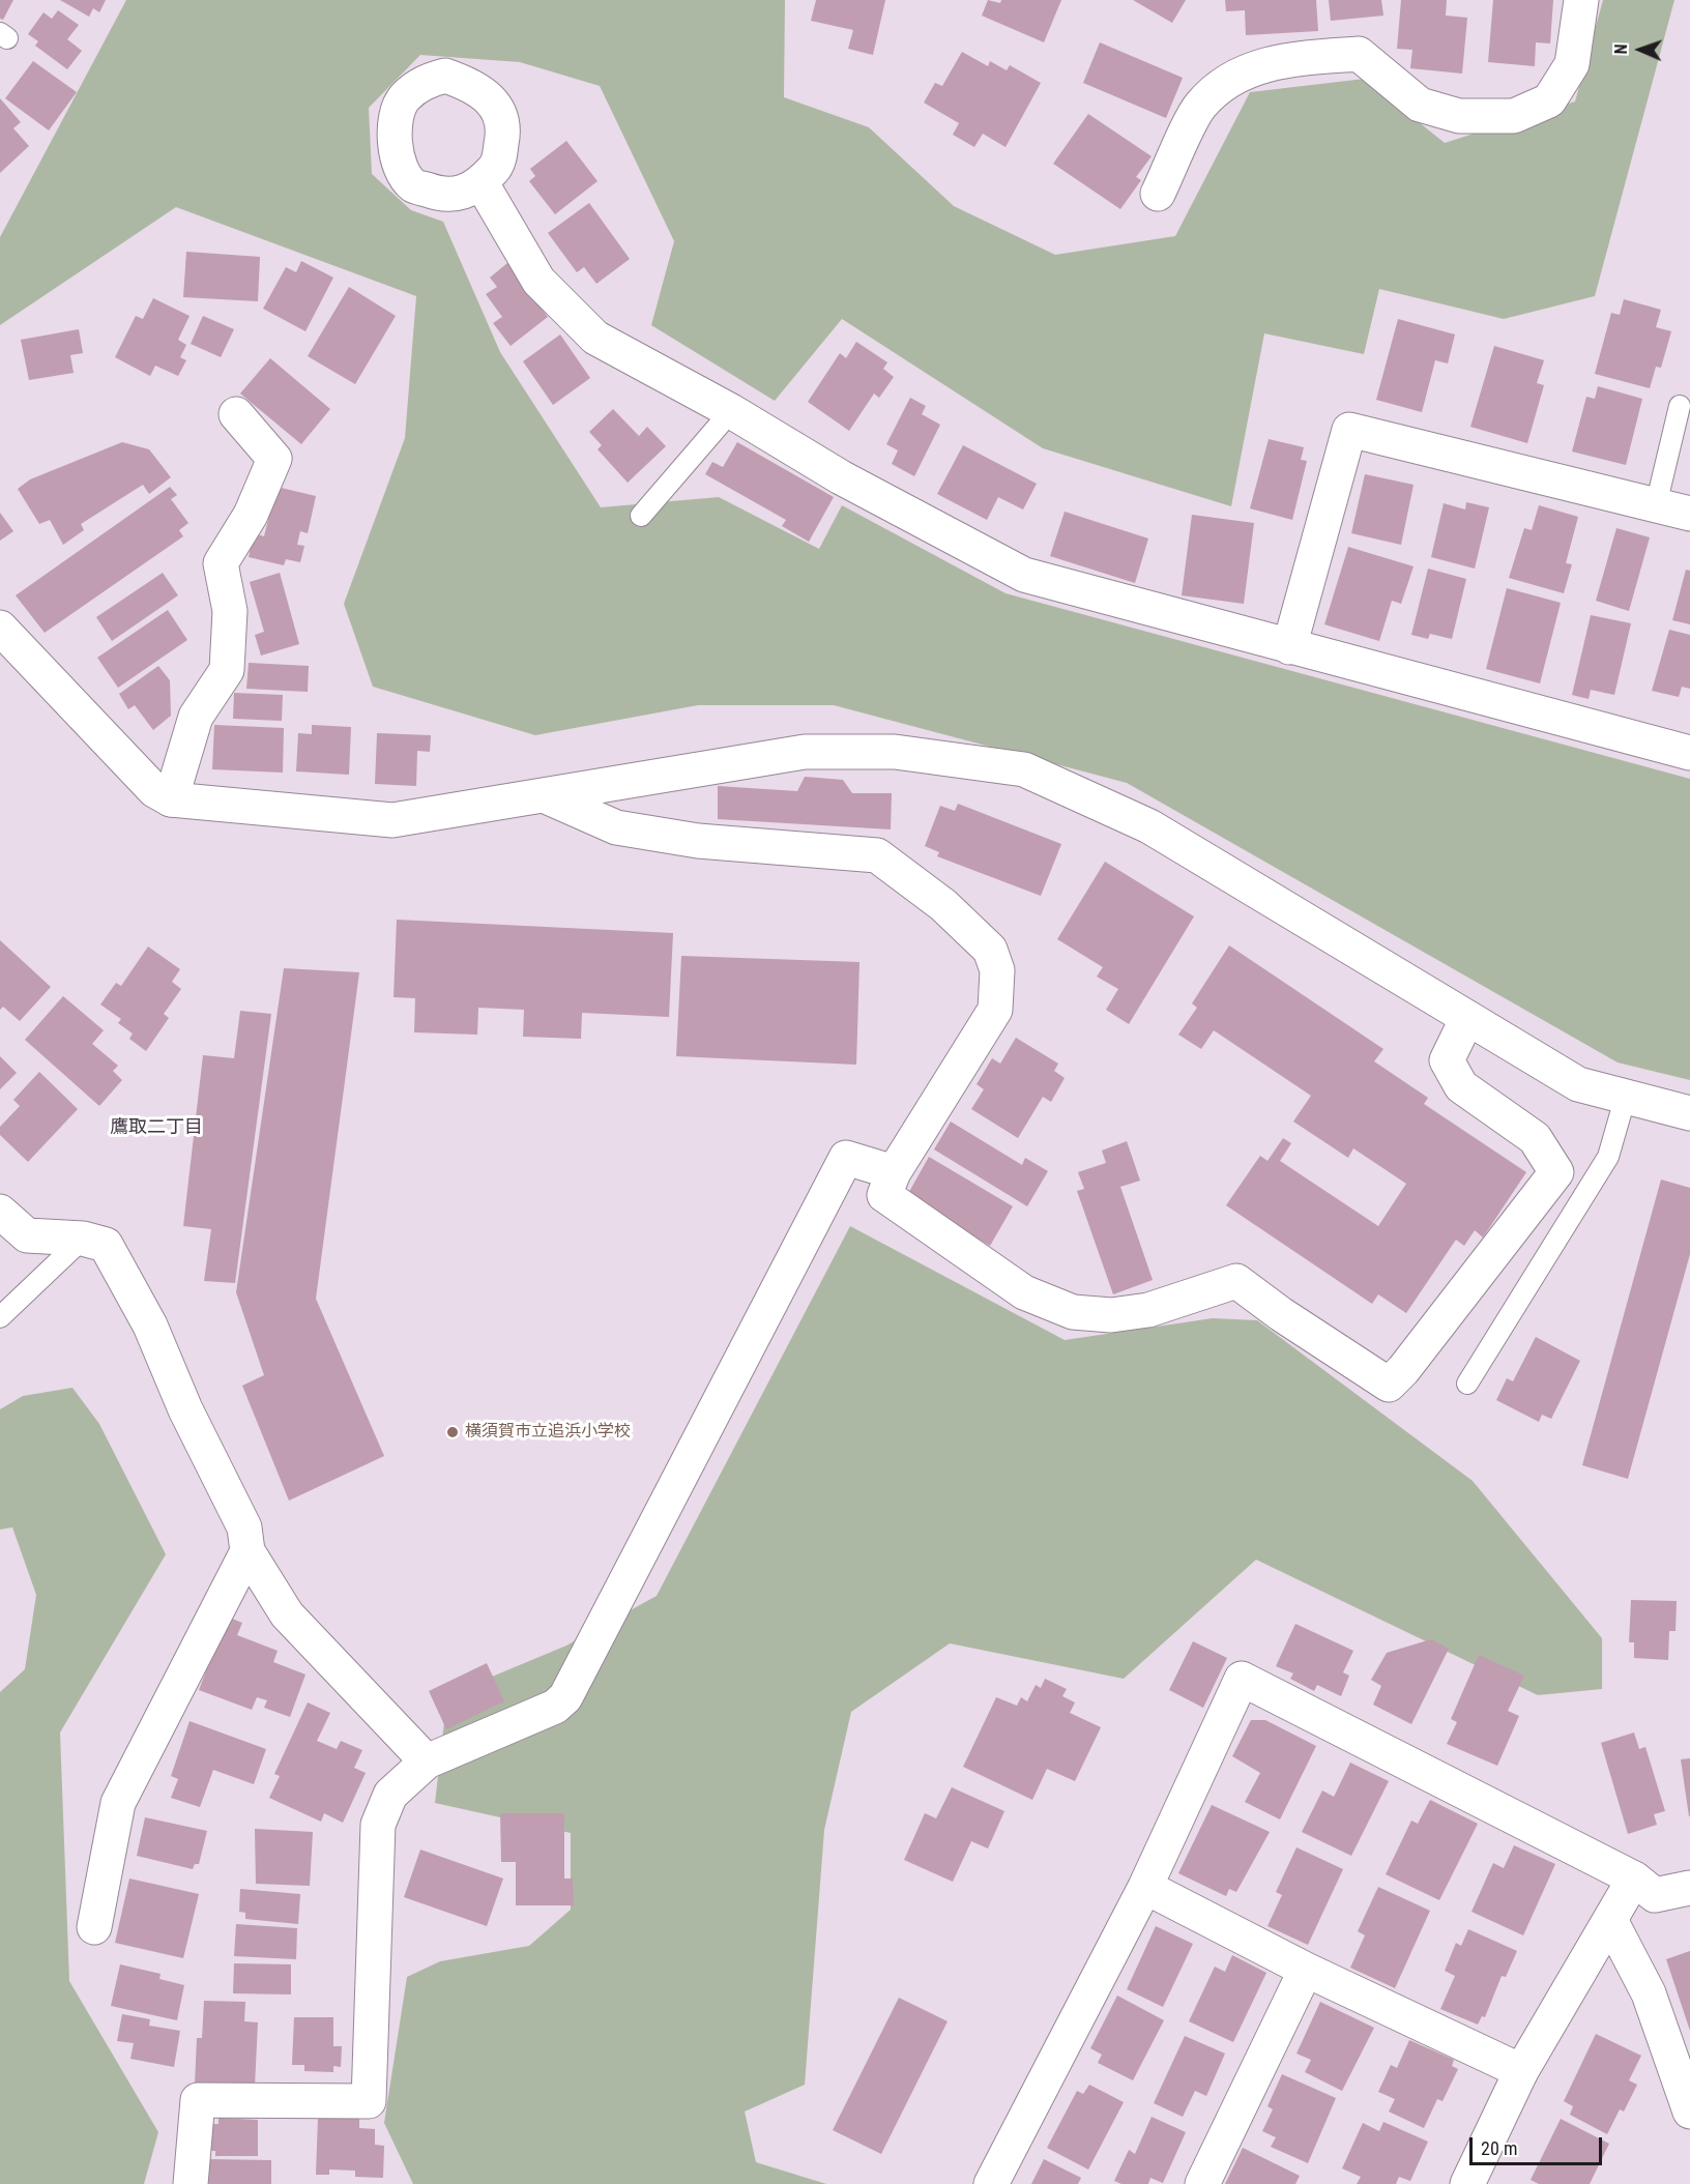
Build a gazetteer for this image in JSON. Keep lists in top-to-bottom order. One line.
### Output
{"districts":["鷹取二丁目"],"places":["横須賀市立追浜小学校"],"scale_bar":"20 m","north":"left"}
